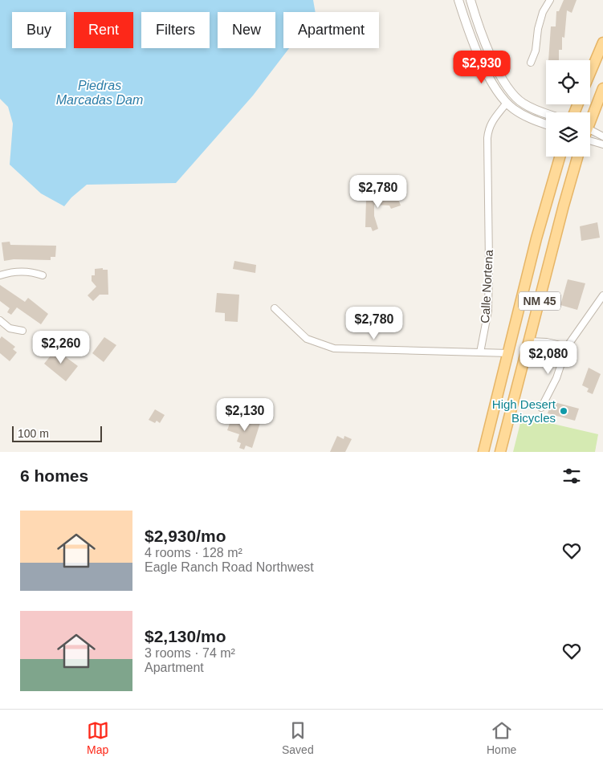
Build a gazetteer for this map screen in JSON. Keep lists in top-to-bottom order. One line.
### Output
{"streets":{"main road":["NM 45"],"street":["Calle Nortena"]},"water":["Piedras Marcadas Dam"],"places":["High Desert Bicycles"],"scale_bar":"100 m","page":{"chip":["Buy","Rent","Filters","New","Apartment"],"price":["$2,930","$2,780","$2,780","$2,260","$2,080","$2,130"],"scale":"100 m","heading":"6 homes","list":[{"name":"$2,930/mo","note":"4 rooms · 128 m² · Eagle Ranch Road Northwest"},{"name":"$2,130/mo","note":"3 rooms · 74 m² · Apartment"}],"tabs":["Map","Saved","Home"]}}
